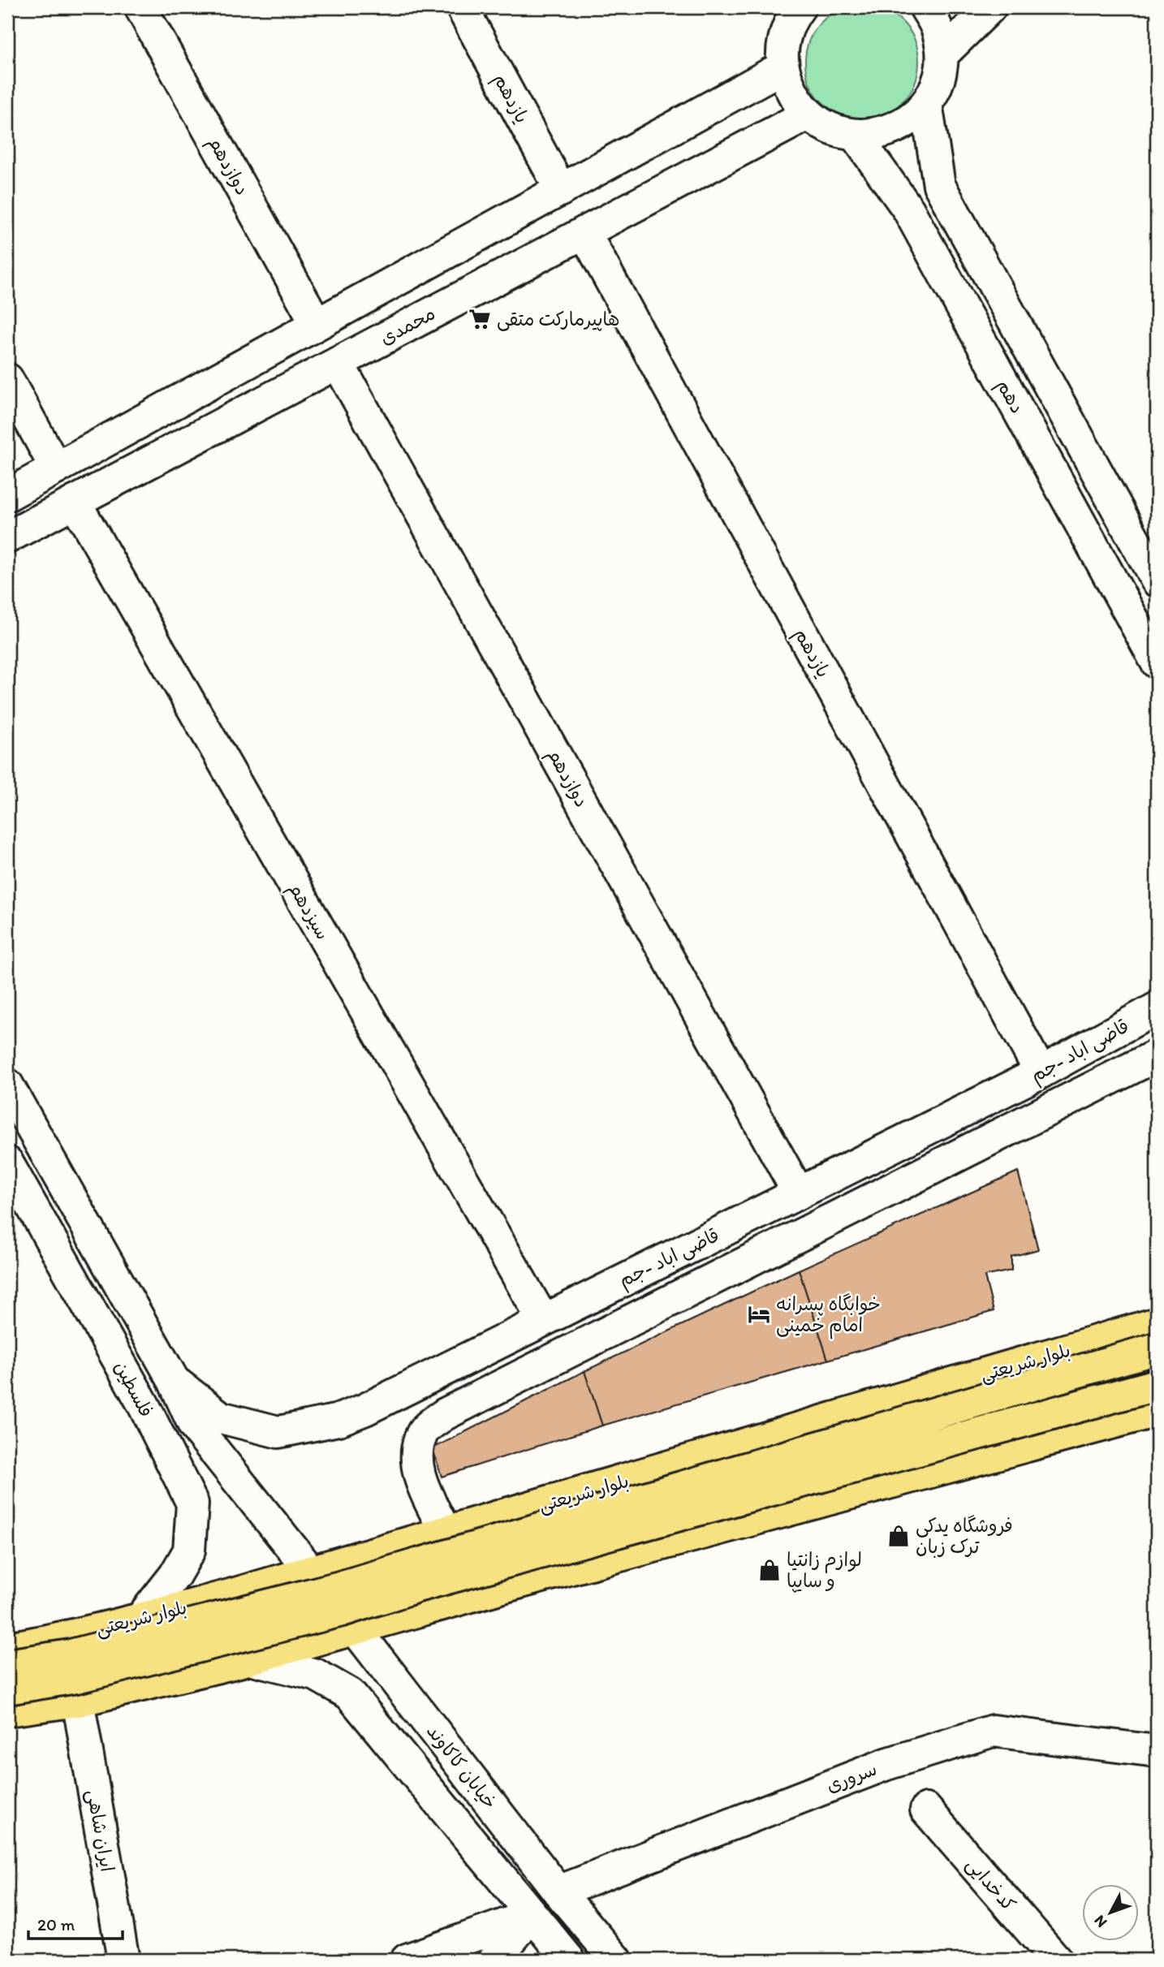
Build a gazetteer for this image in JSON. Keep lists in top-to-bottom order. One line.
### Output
{"streets":{"main road":["یازدهم","دوازدهم","محمدی","دهم","سیزدهم","قاضی اباد -جم","بلوار شریعتی","فلسطین","خیابان کاکاوند","سروری","ایران شاهی","کدخدایی"]},"crossings":[["یازدهم","محمدی"],["یازدهم","قاضی اباد -جم"],["دوازدهم","محمدی"],["دوازدهم","قاضی اباد -جم"],["محمدی","سیزدهم"],["سیزدهم","قاضی اباد -جم"],["قاضی اباد -جم","بلوار شریعتی"],["قاضی اباد -جم","فلسطین"],["بلوار شریعتی","فلسطین"],["بلوار شریعتی","خیابان کاکاوند"],["فلسطین","خیابان کاکاوند"],["خیابان کاکاوند","سروری"]],"places":{"supermarket":["هاپیرمارکت متقی"],"hotel":["خوابگاه پسرانه امام خمینی"],"shop":["فروشگاه یدکی ترک زبان","لوازم زانتیا و سایپا"]},"scale_bar":"20 m","north":"bottom left"}
